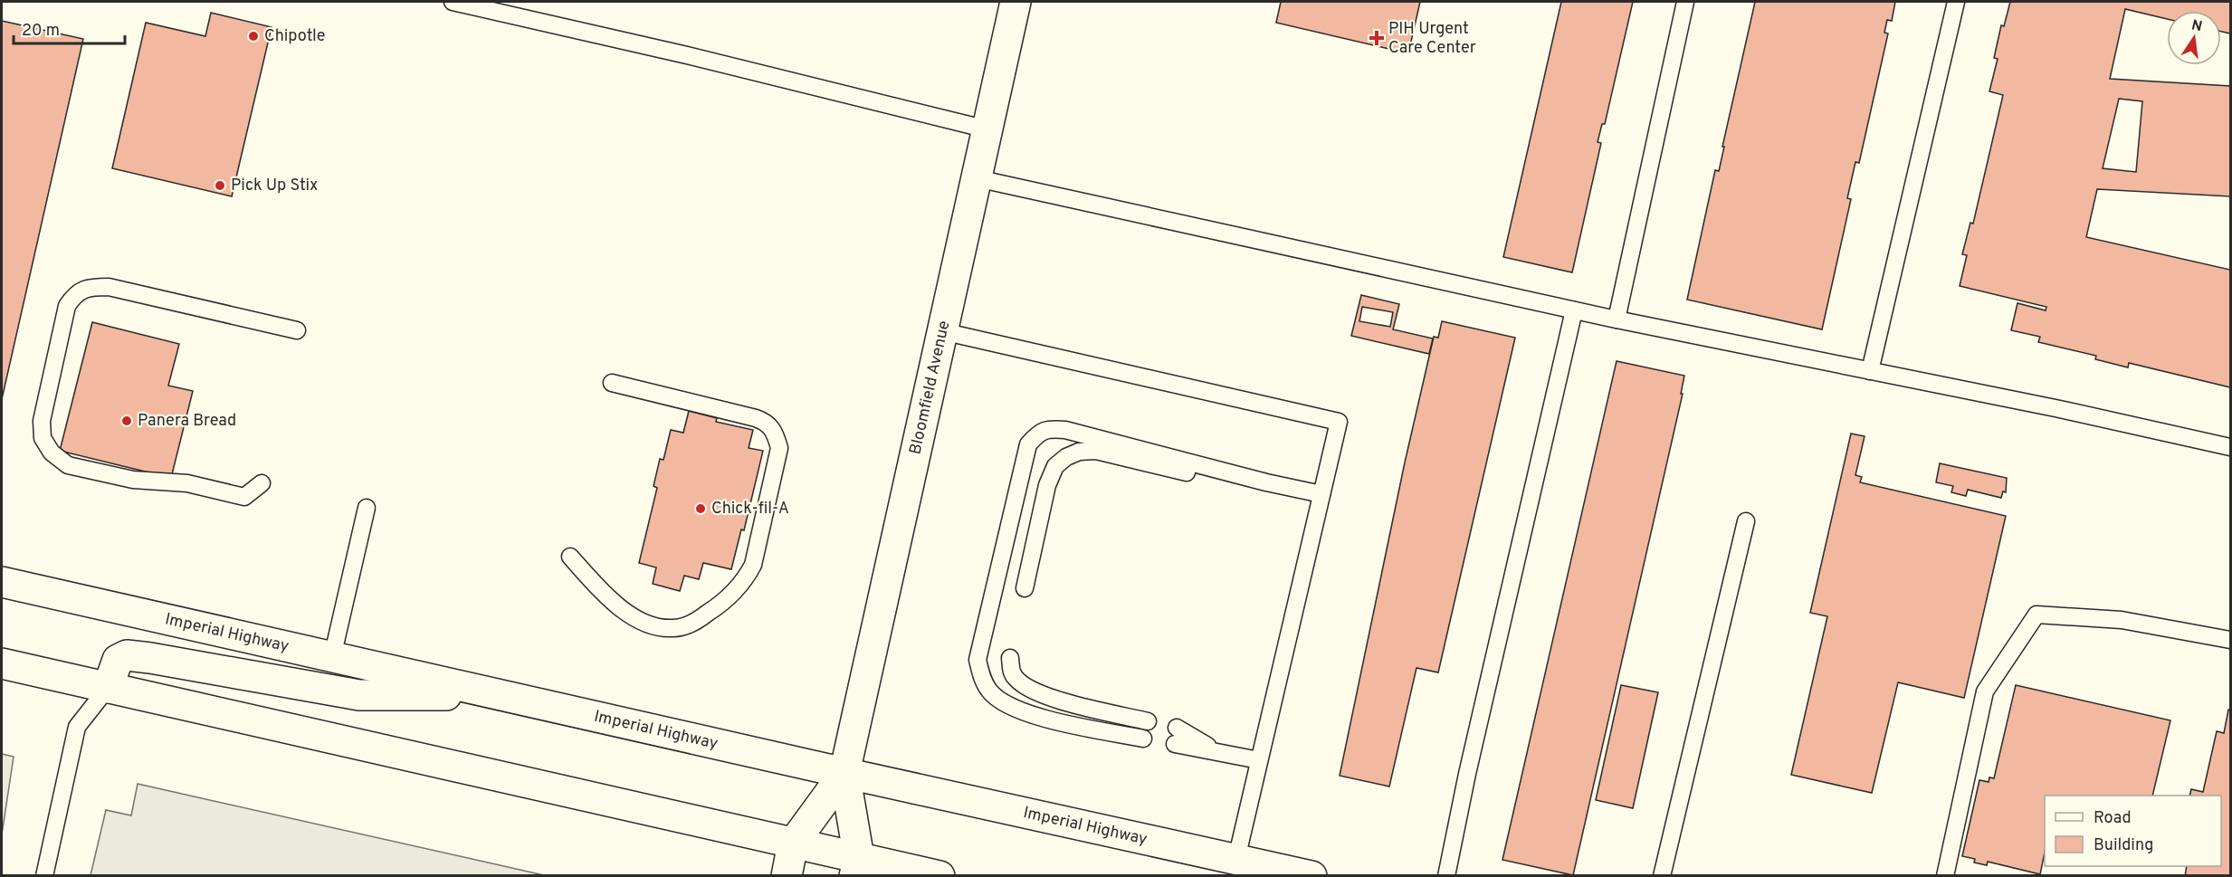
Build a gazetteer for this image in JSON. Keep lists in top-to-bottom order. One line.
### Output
{"streets":{"main road":["Bloomfield Avenue","Imperial Highway"]},"crossings":[["Bloomfield Avenue","Imperial Highway"]],"places":{"other":["Chipotle","Pick Up Stix","Panera Bread","Chick-fil-A"],"health":["PIH Urgent Care Center"]},"legend":["Road","Building"],"scale_bar":"20 m","north":"top"}
